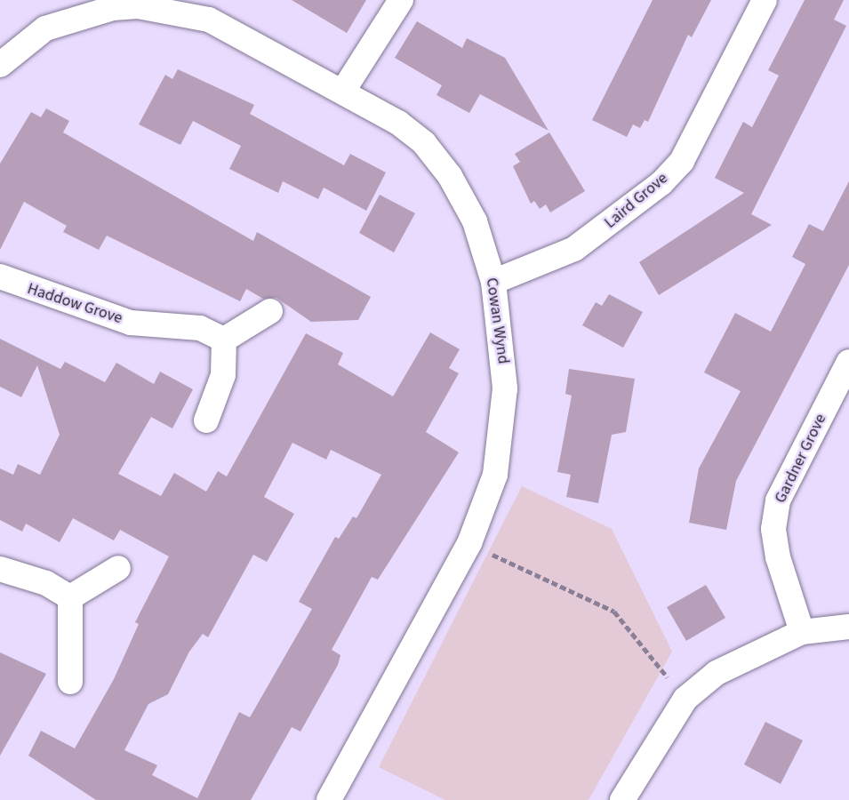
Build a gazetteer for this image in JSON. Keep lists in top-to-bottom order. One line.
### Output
{"streets":{"street":["Laird Grove","Haddow Grove","Cowan Wynd","Gardner Grove"]},"crossings":[["Laird Grove","Cowan Wynd"]]}
